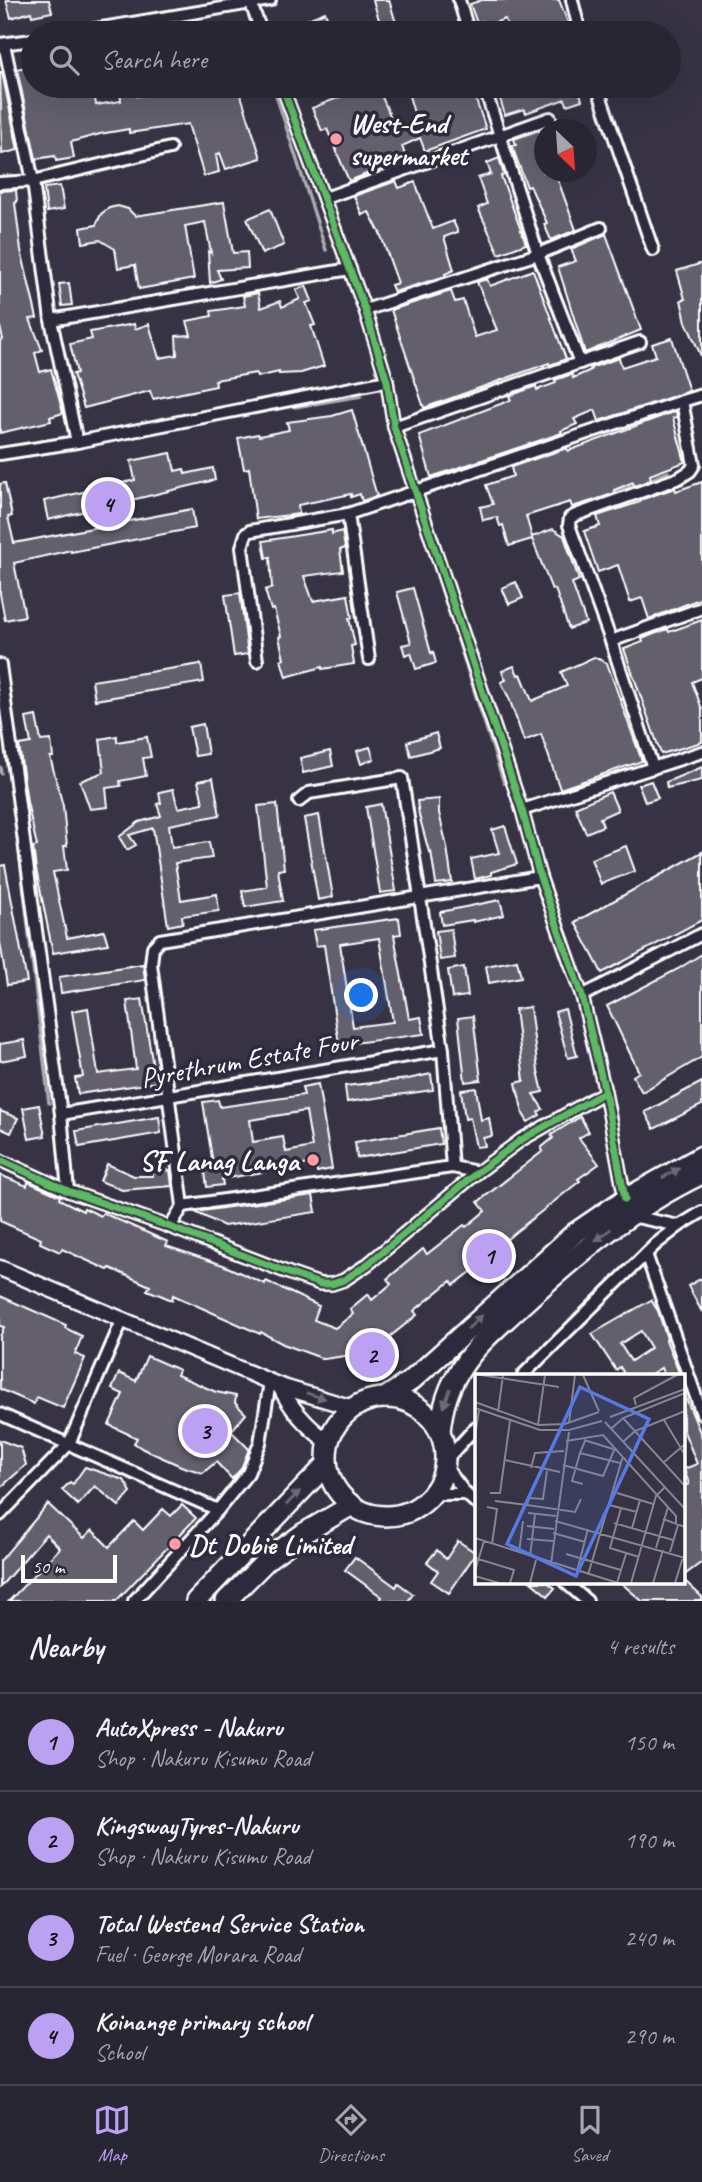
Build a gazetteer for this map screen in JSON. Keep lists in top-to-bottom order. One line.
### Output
{"streets":{"street":["Pyrethrum Estate Four"]},"places":["West-End supermarket","SF Lanag Langa","Dt Dobie Limited"],"scale_bar":"50 m","north":"bottom right","page":{"search":"Search here","pins":["4","1","2","3"],"scale":"50 m","heading":["Nearby","4 results"],"list":[{"mark":"1","name":"AutoXpress - Nakuru","note":"Shop · Nakuru Kisumu Road","value":"150 m"},{"mark":"2","name":"KingswayTyres-Nakuru","note":"Shop · Nakuru Kisumu Road","value":"190 m"},{"mark":"3","name":"Total Westend Service Station","note":"Fuel · George Morara Road","value":"240 m"},{"mark":"4","name":"Koinange primary school","note":"School","value":"290 m"}],"nav":["Map","Directions","Saved"]}}
